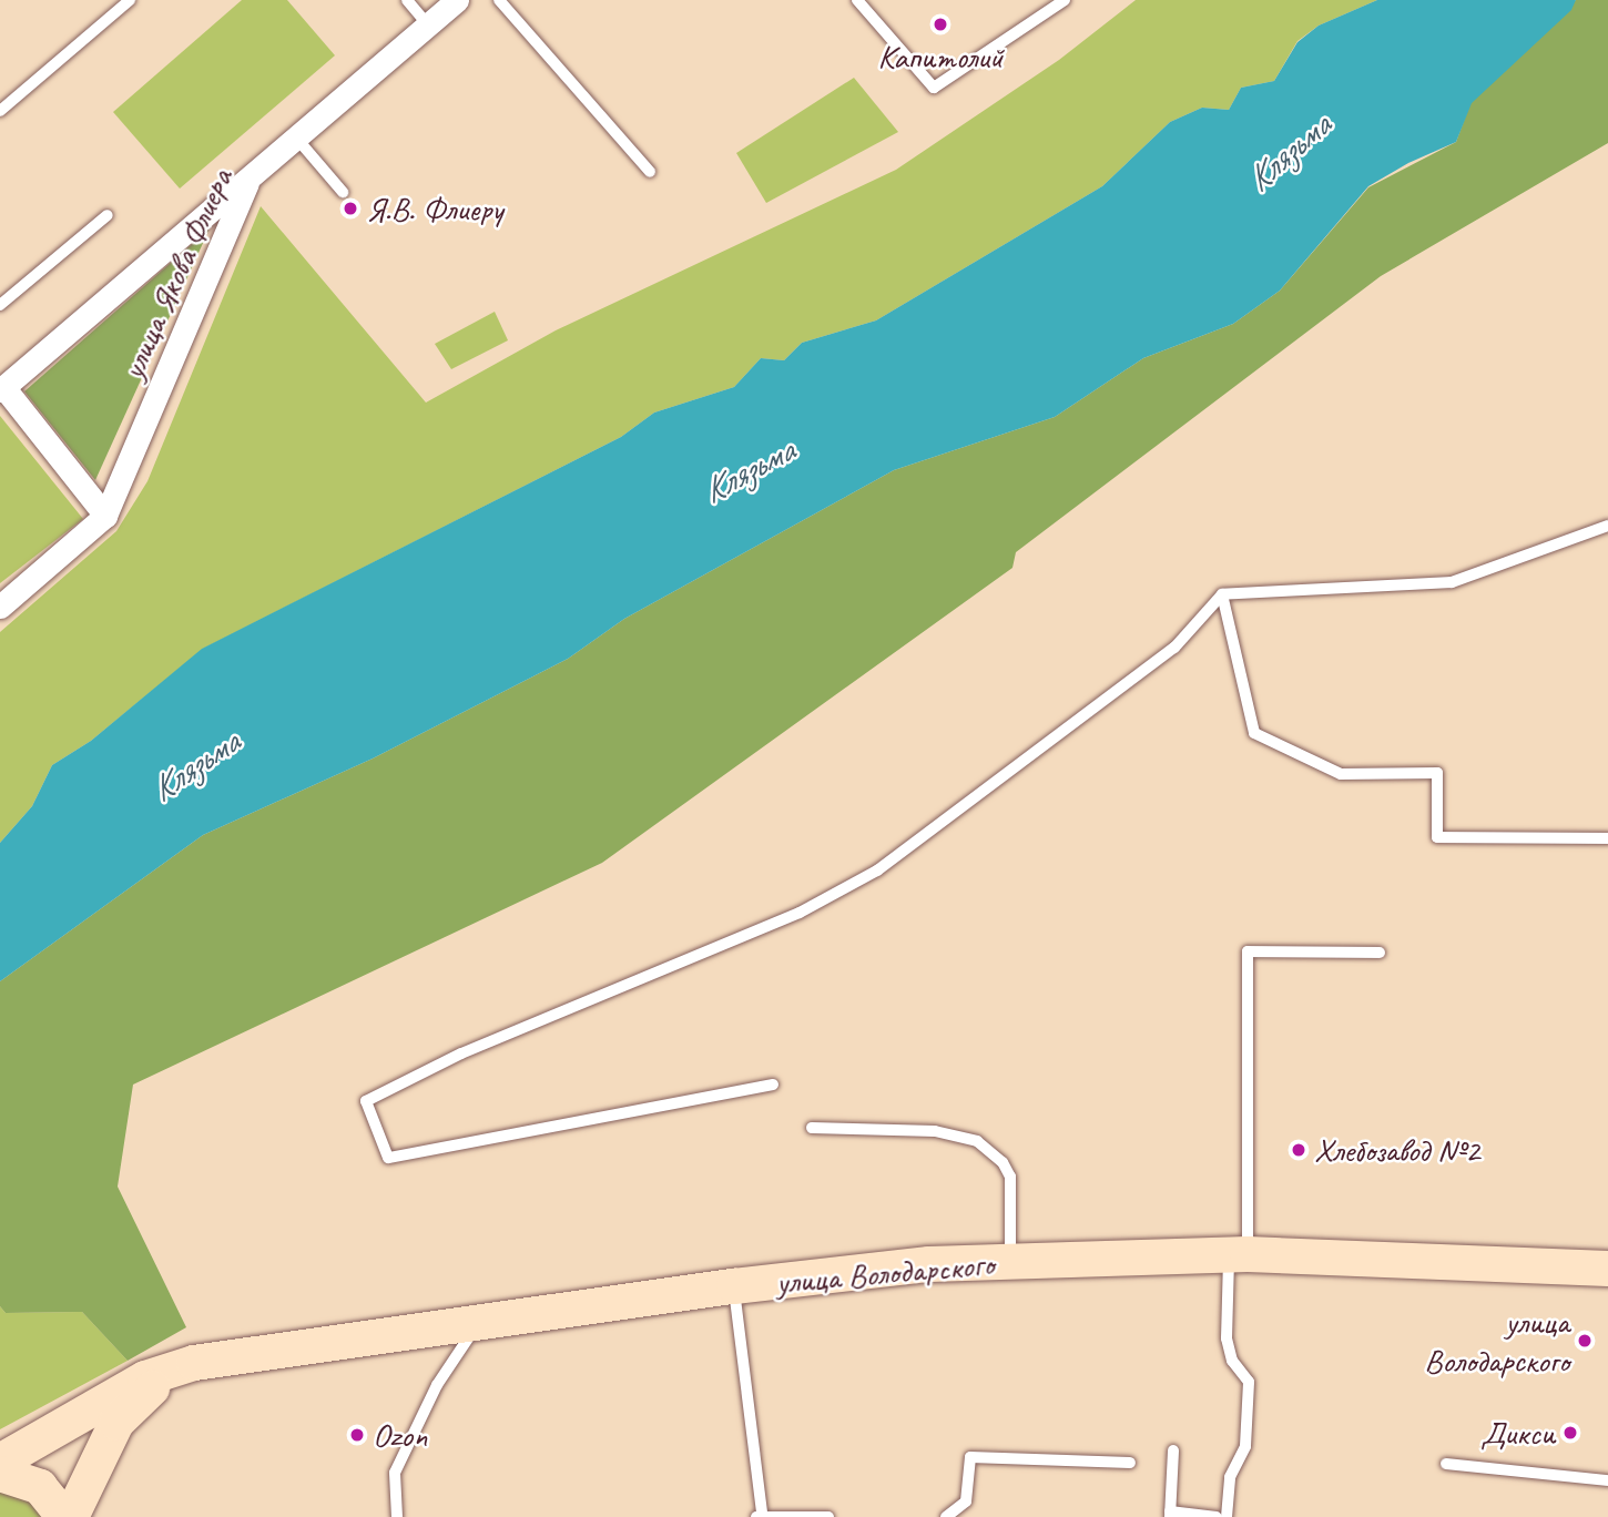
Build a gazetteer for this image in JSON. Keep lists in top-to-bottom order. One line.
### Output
{"streets":{"main road":["улица Володарского"],"street":["улица Якова Флиера"]},"water":["Клязьма"],"places":["Капитолий","Я.В. Флиеру","Хлебозавод №2","улица Володарского","Дикси","Ozon"]}
